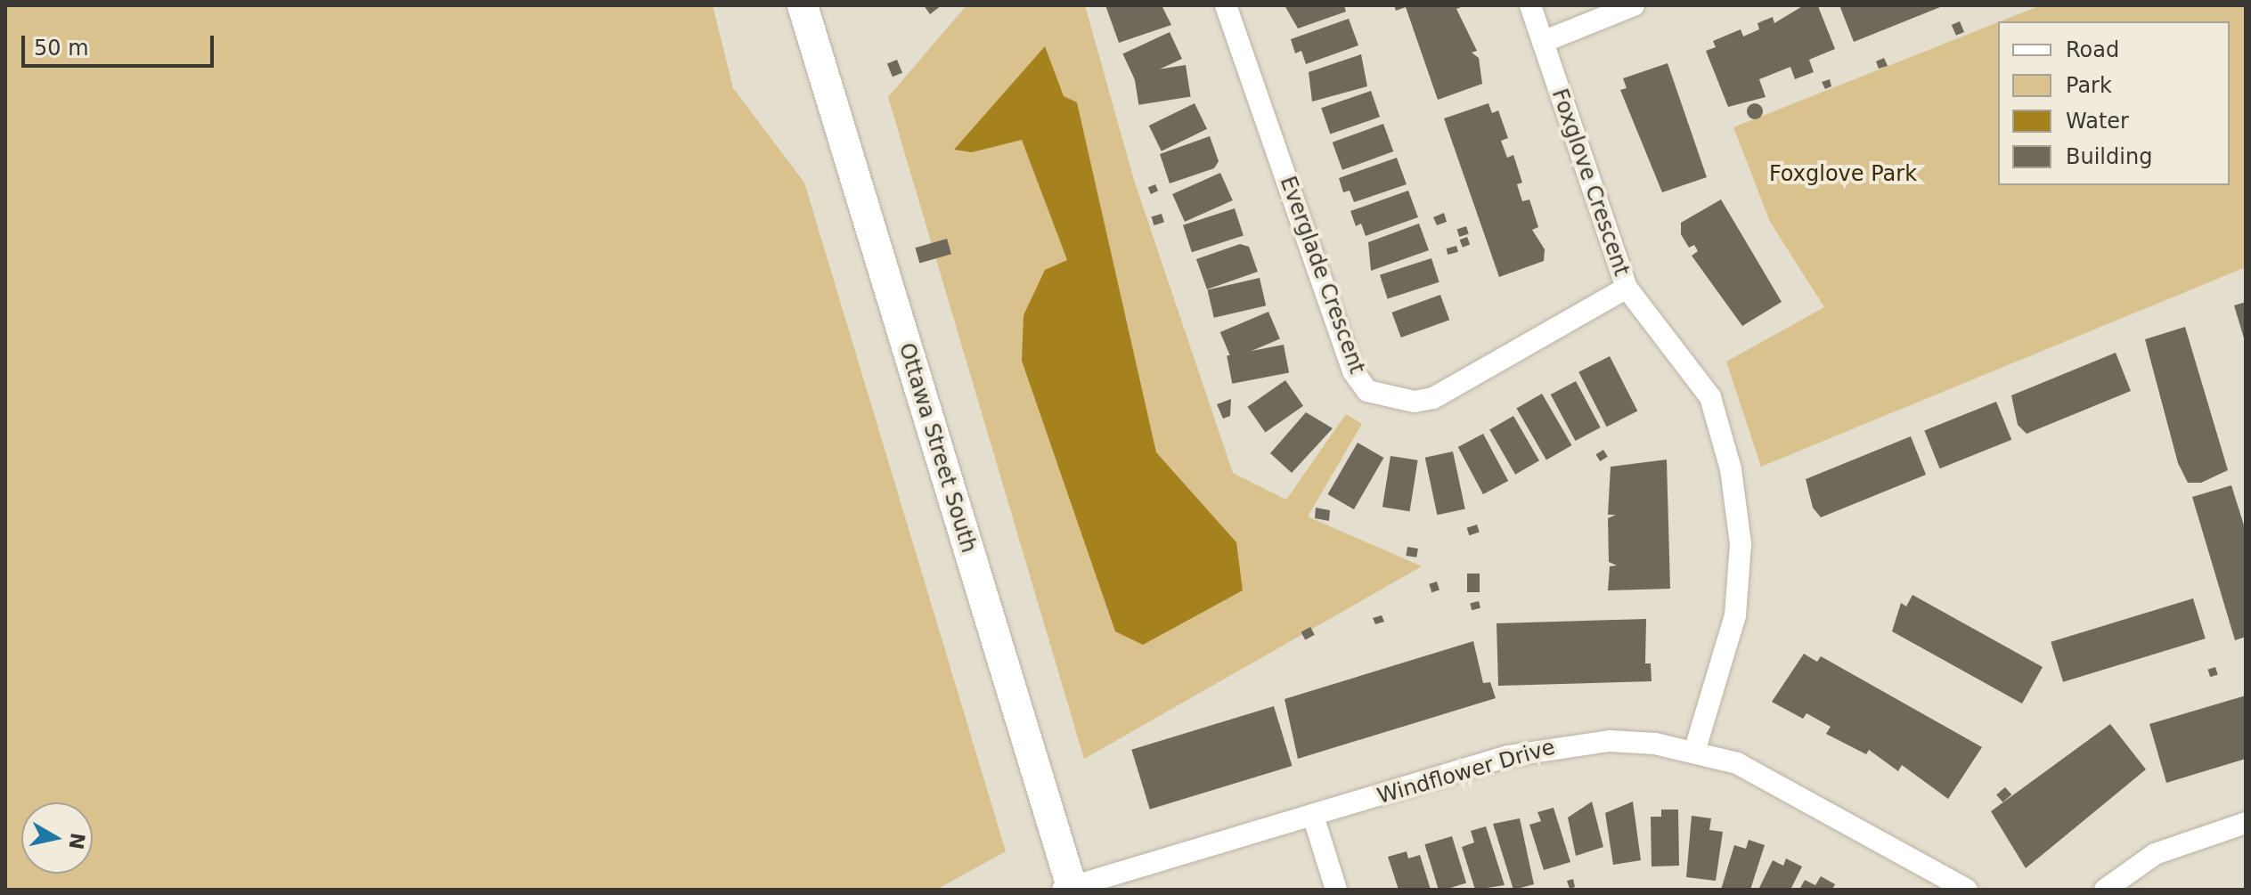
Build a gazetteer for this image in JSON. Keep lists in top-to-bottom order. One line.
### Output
{"streets":{"main road":["Ottawa Street South"],"street":["Foxglove Crescent","Everglade Crescent","Windflower Drive"]},"crossings":[["Foxglove Crescent","Everglade Crescent"],["Foxglove Crescent","Windflower Drive"],["Ottawa Street South","Windflower Drive"]],"parks":["Foxglove Park"],"legend":["Road","Park","Water","Building"],"scale_bar":"50 m","north":"right"}
